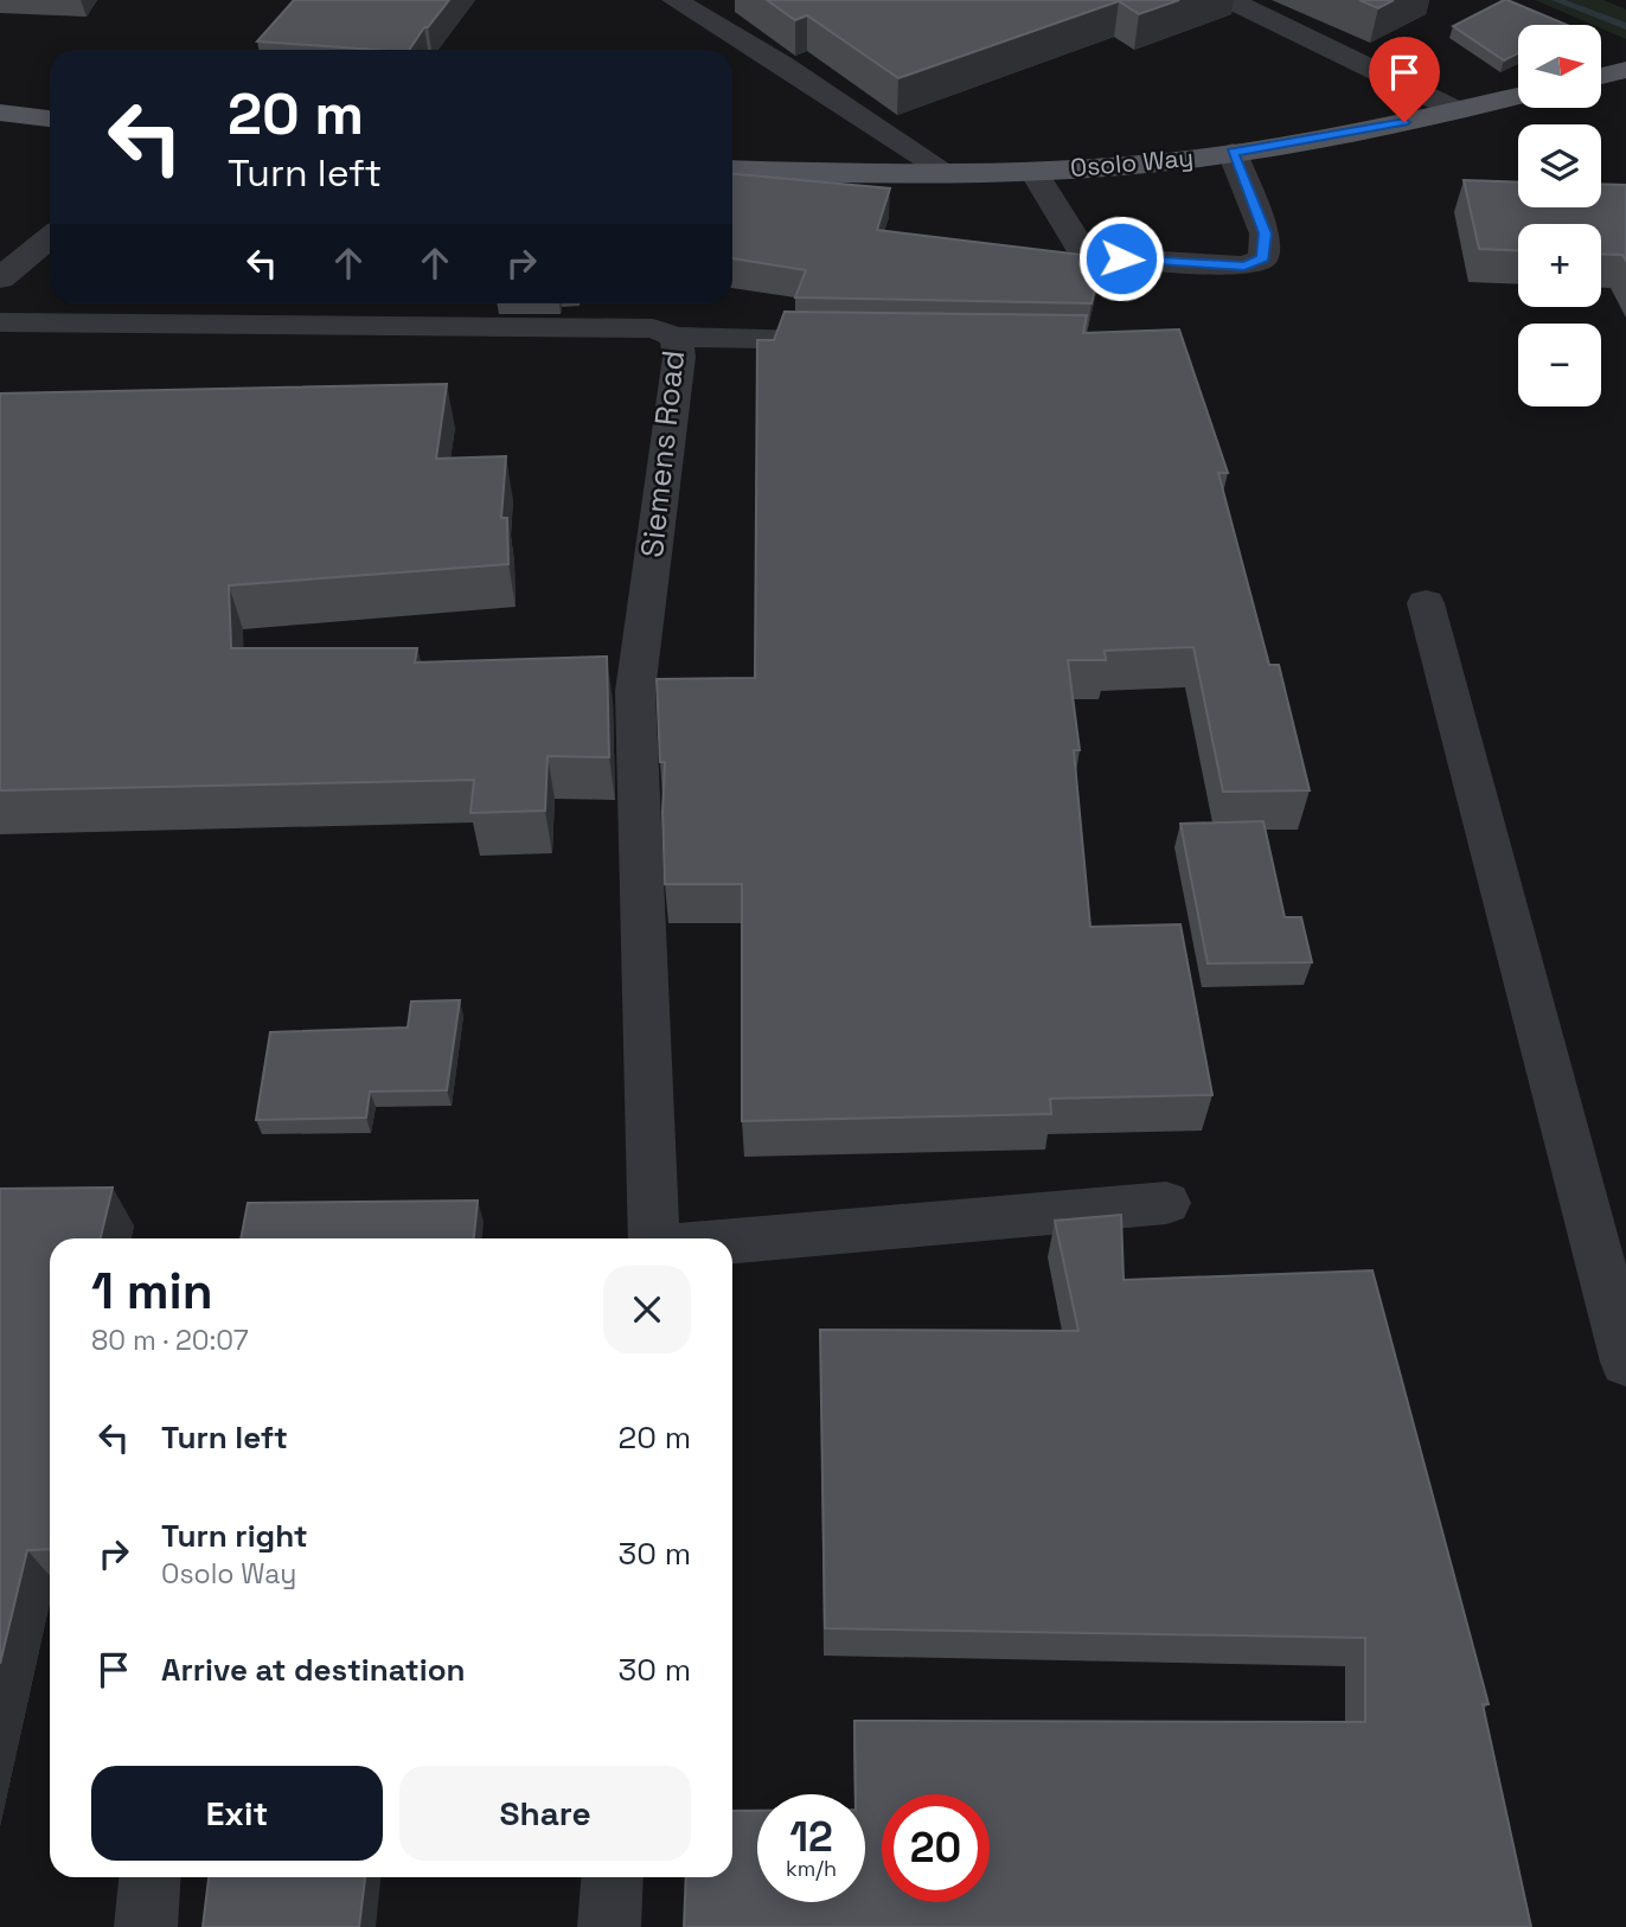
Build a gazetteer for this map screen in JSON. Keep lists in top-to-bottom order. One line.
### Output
{"streets":{"main road":["Osolo Way"],"street":["Siemens Road"]},"north":"right","page":{"map_buttons":["+","−"],"turn":["20 m","Turn left"],"heading":["1 min","80 m · 20:07"],"list":[{"name":"Turn left","value":"20 m"},{"name":"Turn right","note":"Osolo Way","value":"30 m"},{"name":"Arrive at destination","value":"30 m"}],"buttons":["Exit","Share"],"speed":"12 km/h","limit":"20"}}
